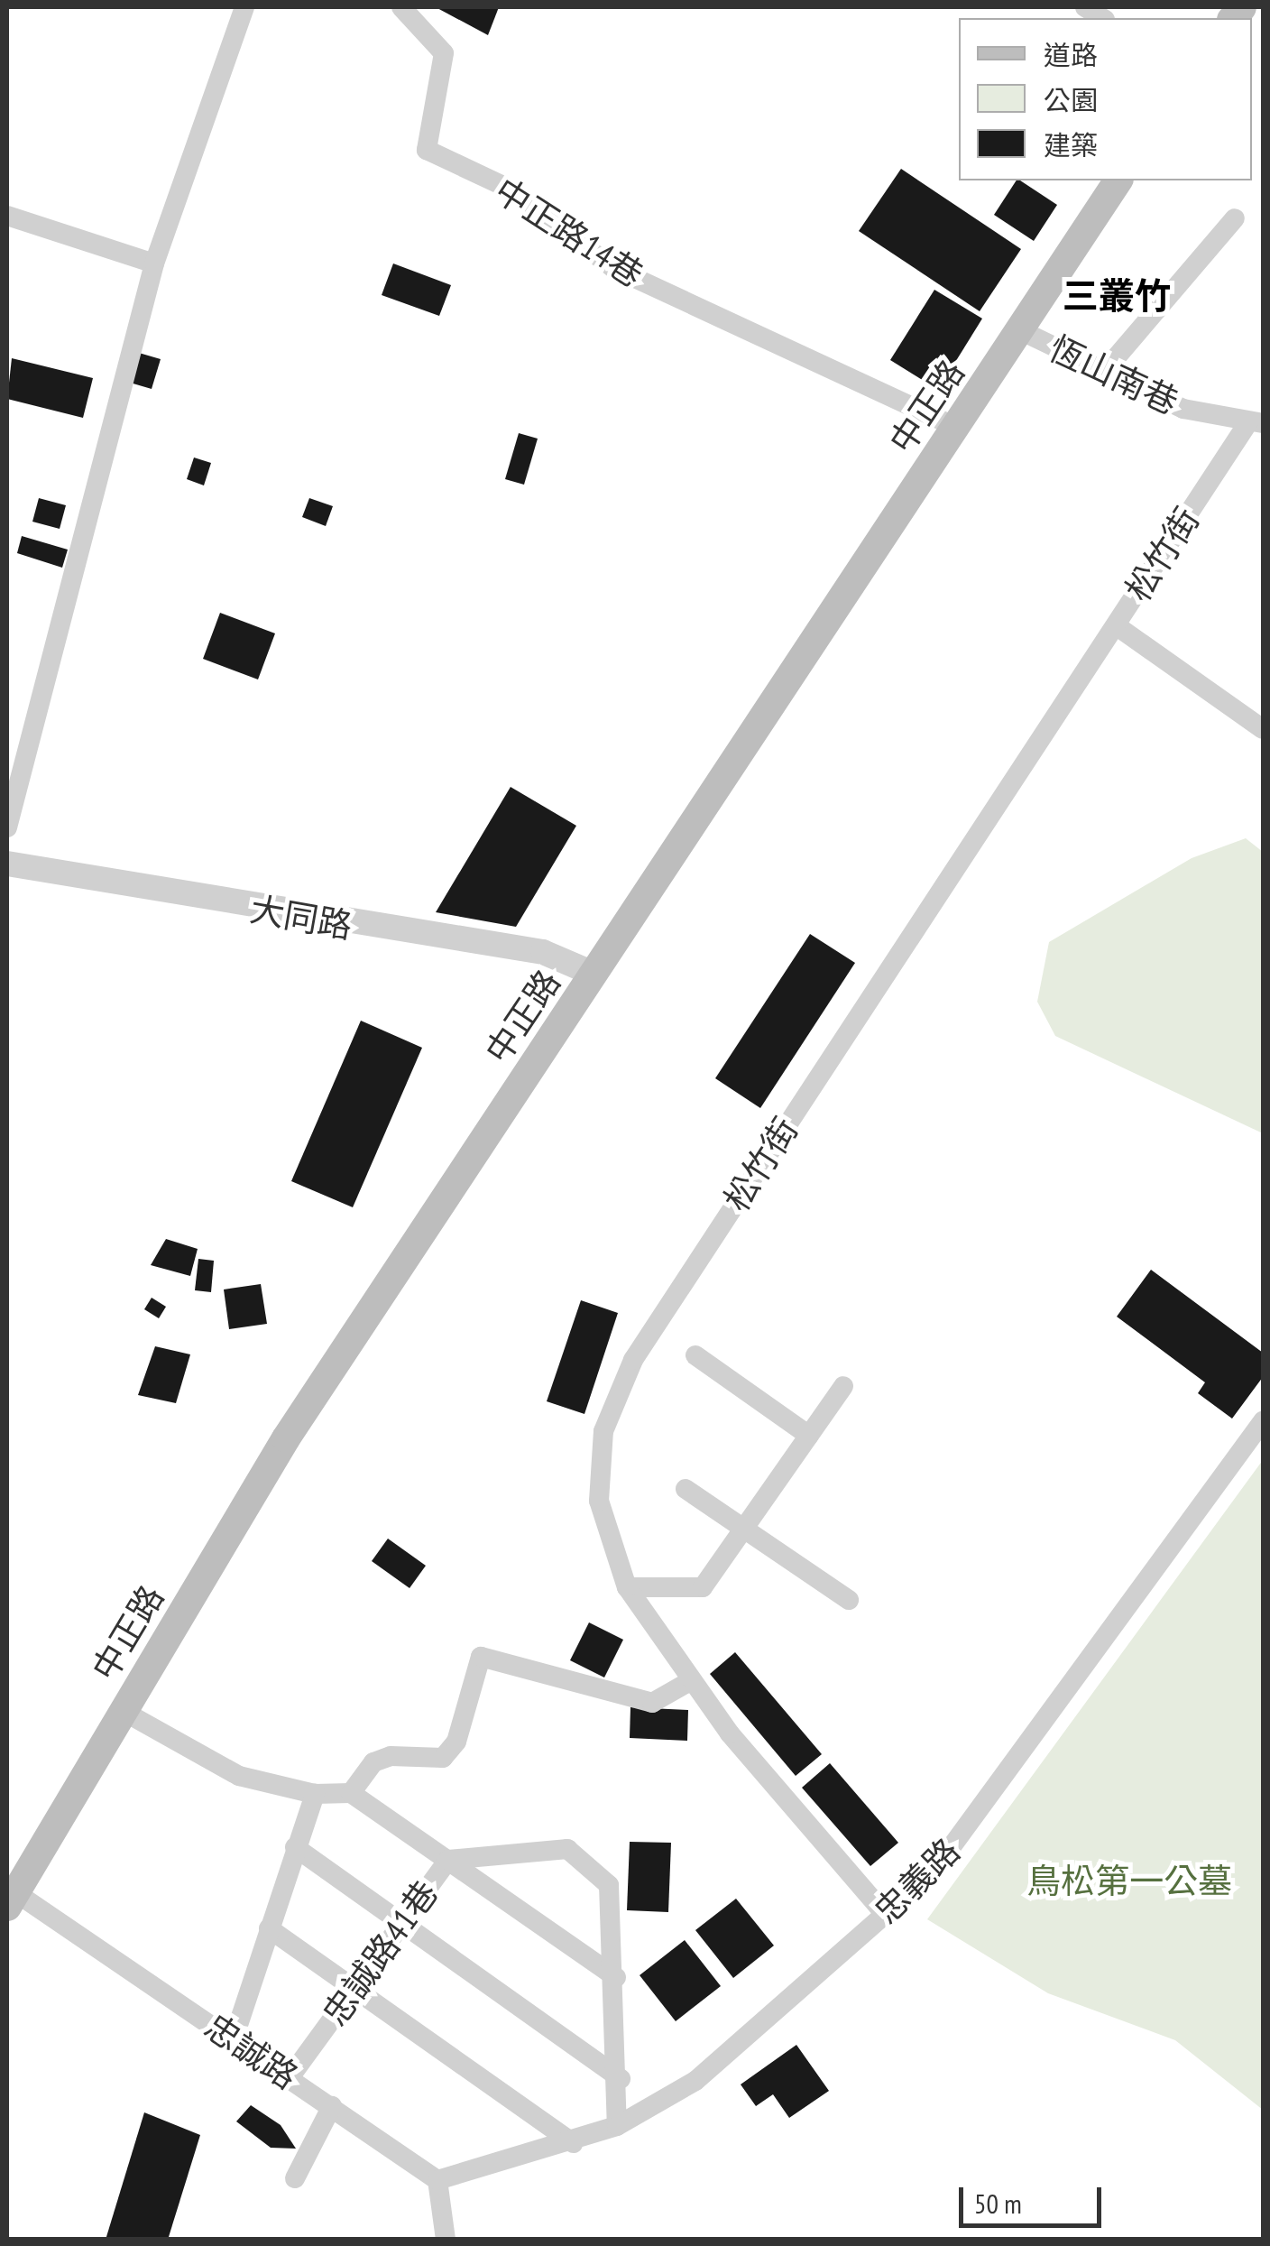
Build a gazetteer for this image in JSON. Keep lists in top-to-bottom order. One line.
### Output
{"streets":{"main road":["中正路"],"street":["中正路14巷","恆山南巷","松竹街","大同路","忠義路","忠誠路41巷","忠誠路"]},"crossings":[["中正路14巷","中正路"],["恆山南巷","中正路"],["恆山南巷","松竹街"],["中正路","大同路"],["中正路","忠誠路"],["松竹街","忠義路"],["忠義路","忠誠路41巷"],["忠義路","忠誠路"],["忠誠路41巷","忠誠路"]],"districts":["三叢竹"],"parks":["鳥松第一公墓"],"legend":["道路","公園","建築"],"scale_bar":"50 m"}
